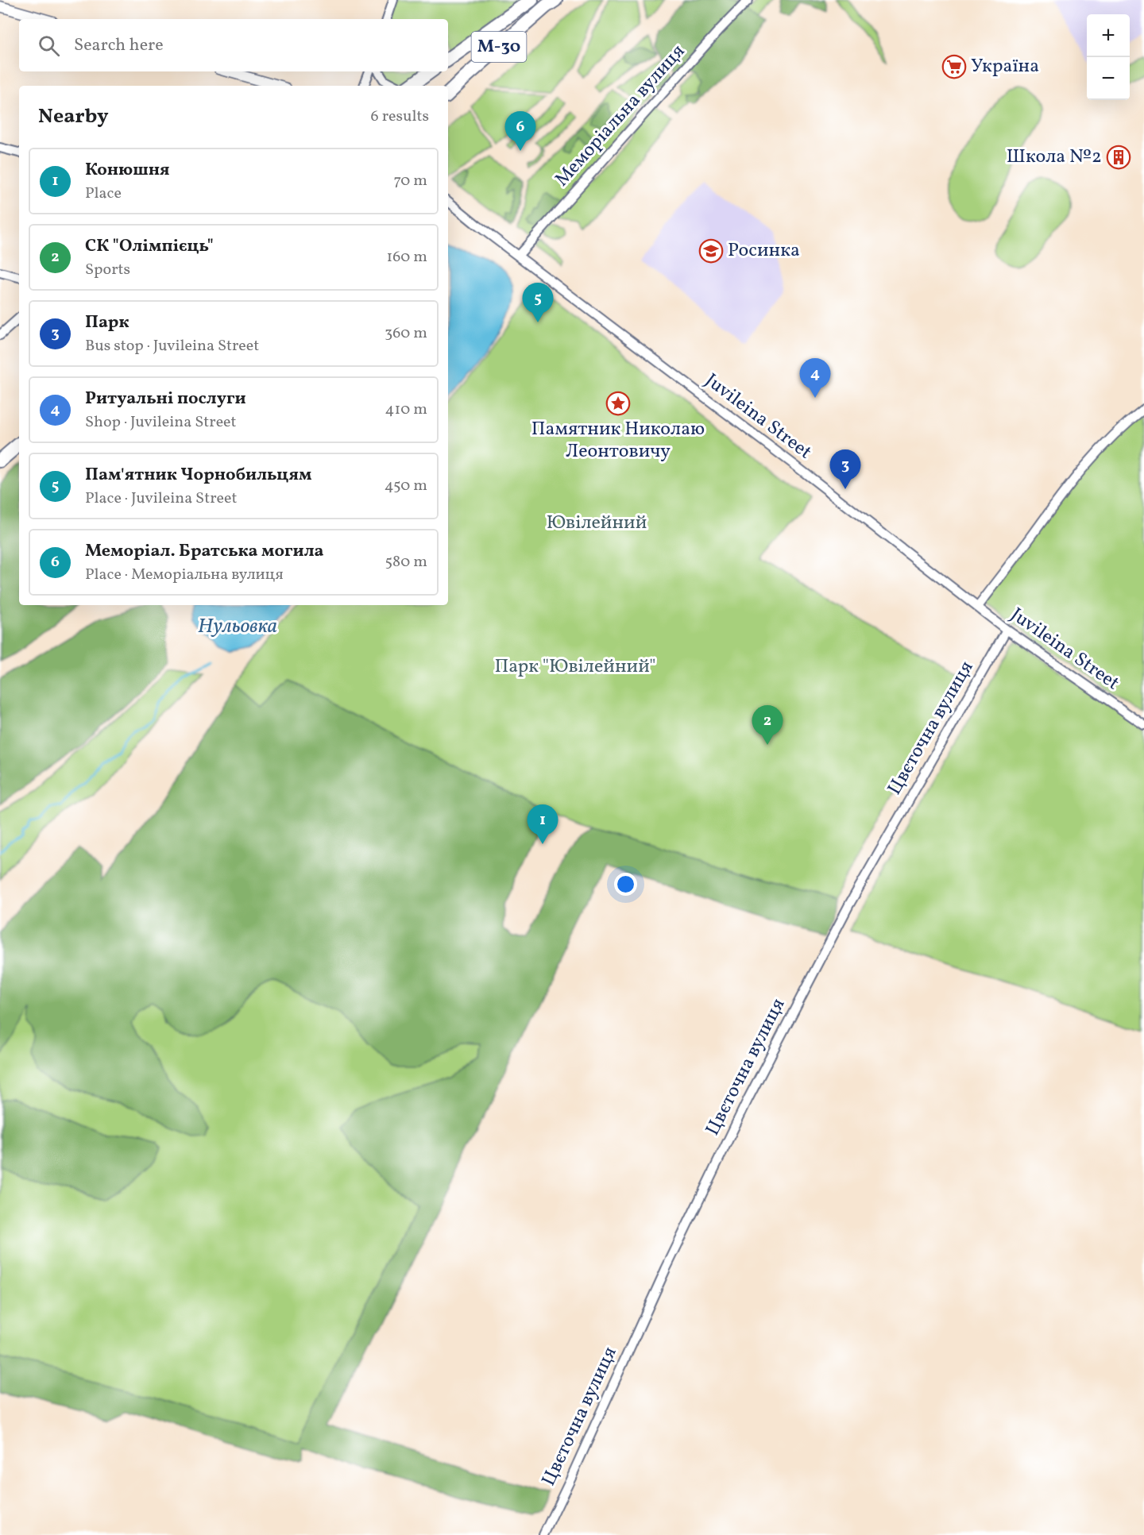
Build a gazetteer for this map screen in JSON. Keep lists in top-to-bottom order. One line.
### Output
{"streets":{"highway":["М-30"],"street":["Меморіальна вулиця","Juvileina Street","Цвєточна вулиця"]},"crossings":[["Меморіальна вулиця","Juvileina Street"],["Juvileina Street","Цвєточна вулиця"]],"water":["Нульовка"],"parks":["Ювілейний","Парк \"Ювілейний\""],"places":{"supermarket":["Україна"],"building":["Школа №2"],"school or university":["Росинка"],"place":["Памятник Николаю Леонтовичу"]},"page":{"map_buttons":["+","−"],"search":"Search here","heading":["Nearby","6 results"],"pins":["6","5","4","3","2","1"],"list":[{"mark":"1","name":"Конюшня","note":"Place","value":"70 m"},{"mark":"2","name":"СК \"Олімпієць\"","note":"Sports","value":"160 m"},{"mark":"3","name":"Парк","note":"Bus stop · Juvileina Street","value":"360 m"},{"mark":"4","name":"Ритуальні послуги","note":"Shop · Juvileina Street","value":"410 m"},{"mark":"5","name":"Пам'ятник Чорнобильцям","note":"Place · Juvileina Street","value":"450 m"},{"mark":"6","name":"Меморіал. Братська могила","note":"Place · Меморіальна вулиця","value":"580 m"}]}}
